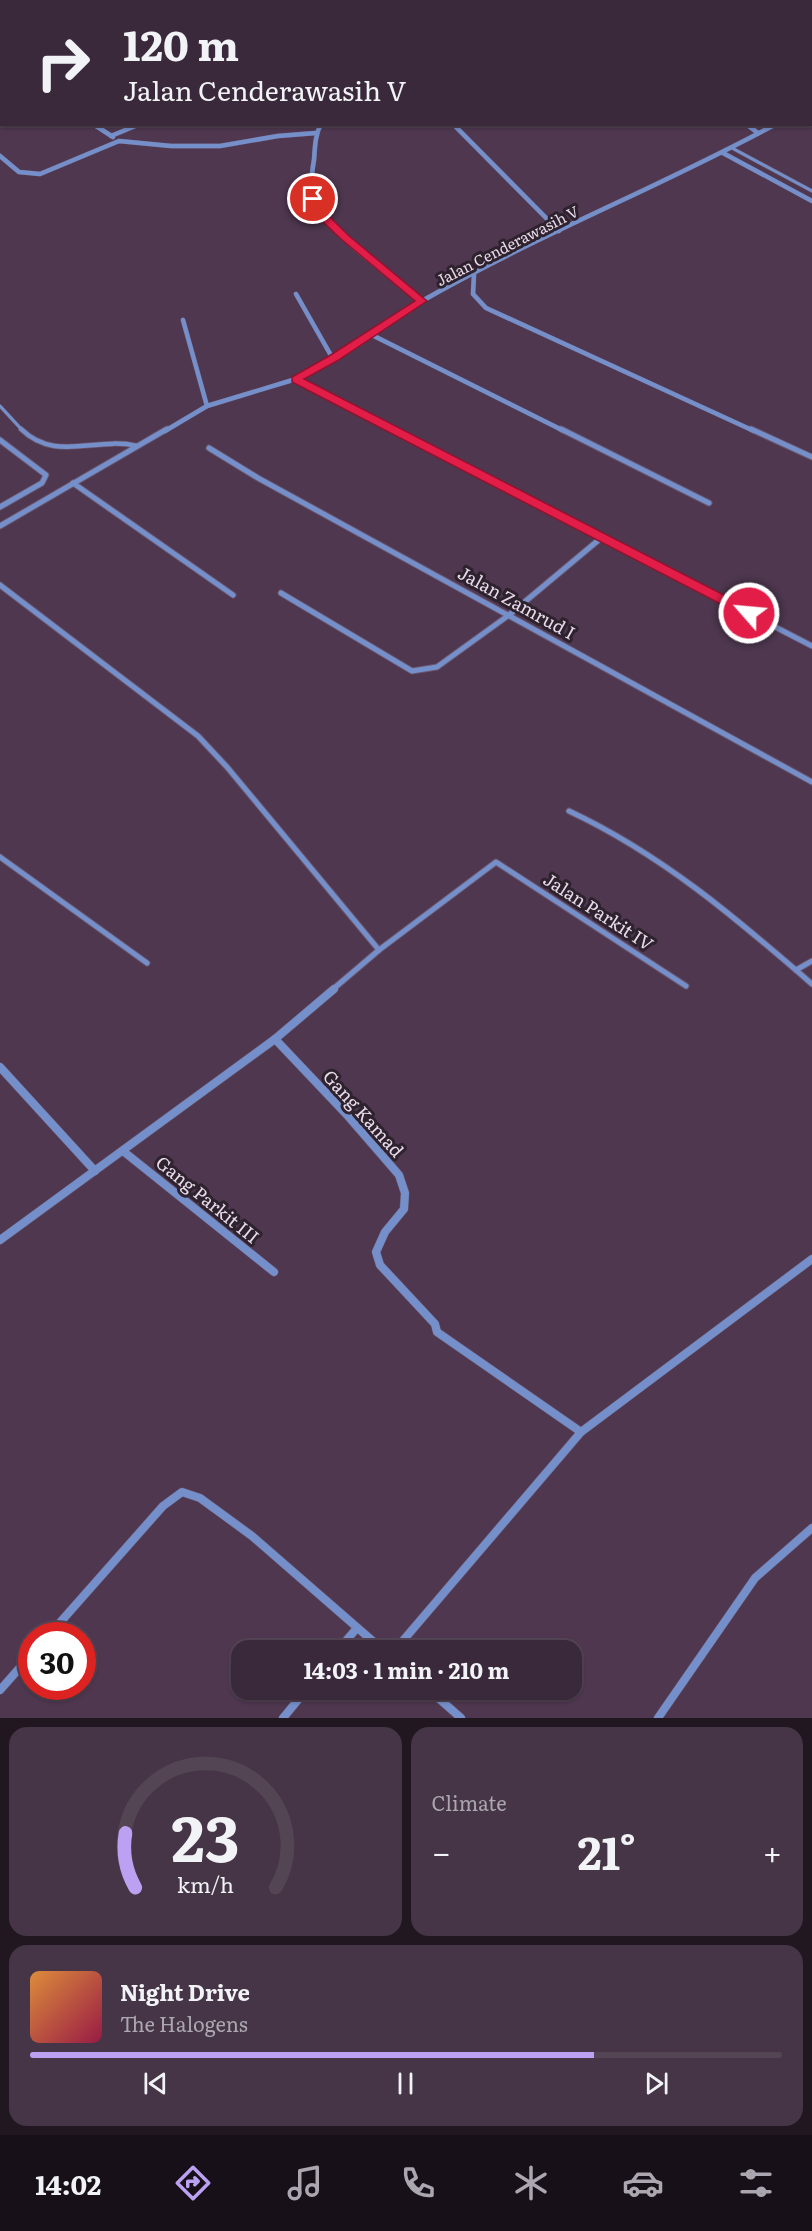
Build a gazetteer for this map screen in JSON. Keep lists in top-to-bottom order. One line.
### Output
{"streets":{"street":["Jalan Cenderawasih V","Jalan Zamrud I","Jalan Parkit IV","Gang Kamad","Gang Parkit III"]},"page":{"turn":["120 m","Jalan Cenderawasih V"],"limit":"30","trip":"14:03 · 1 min · 210 m","tile":"Climate","heat":["−","21°","+"],"song":["Night Drive","The Halogens"],"tabs":"14:02","gauge":["23","km/h"]}}
